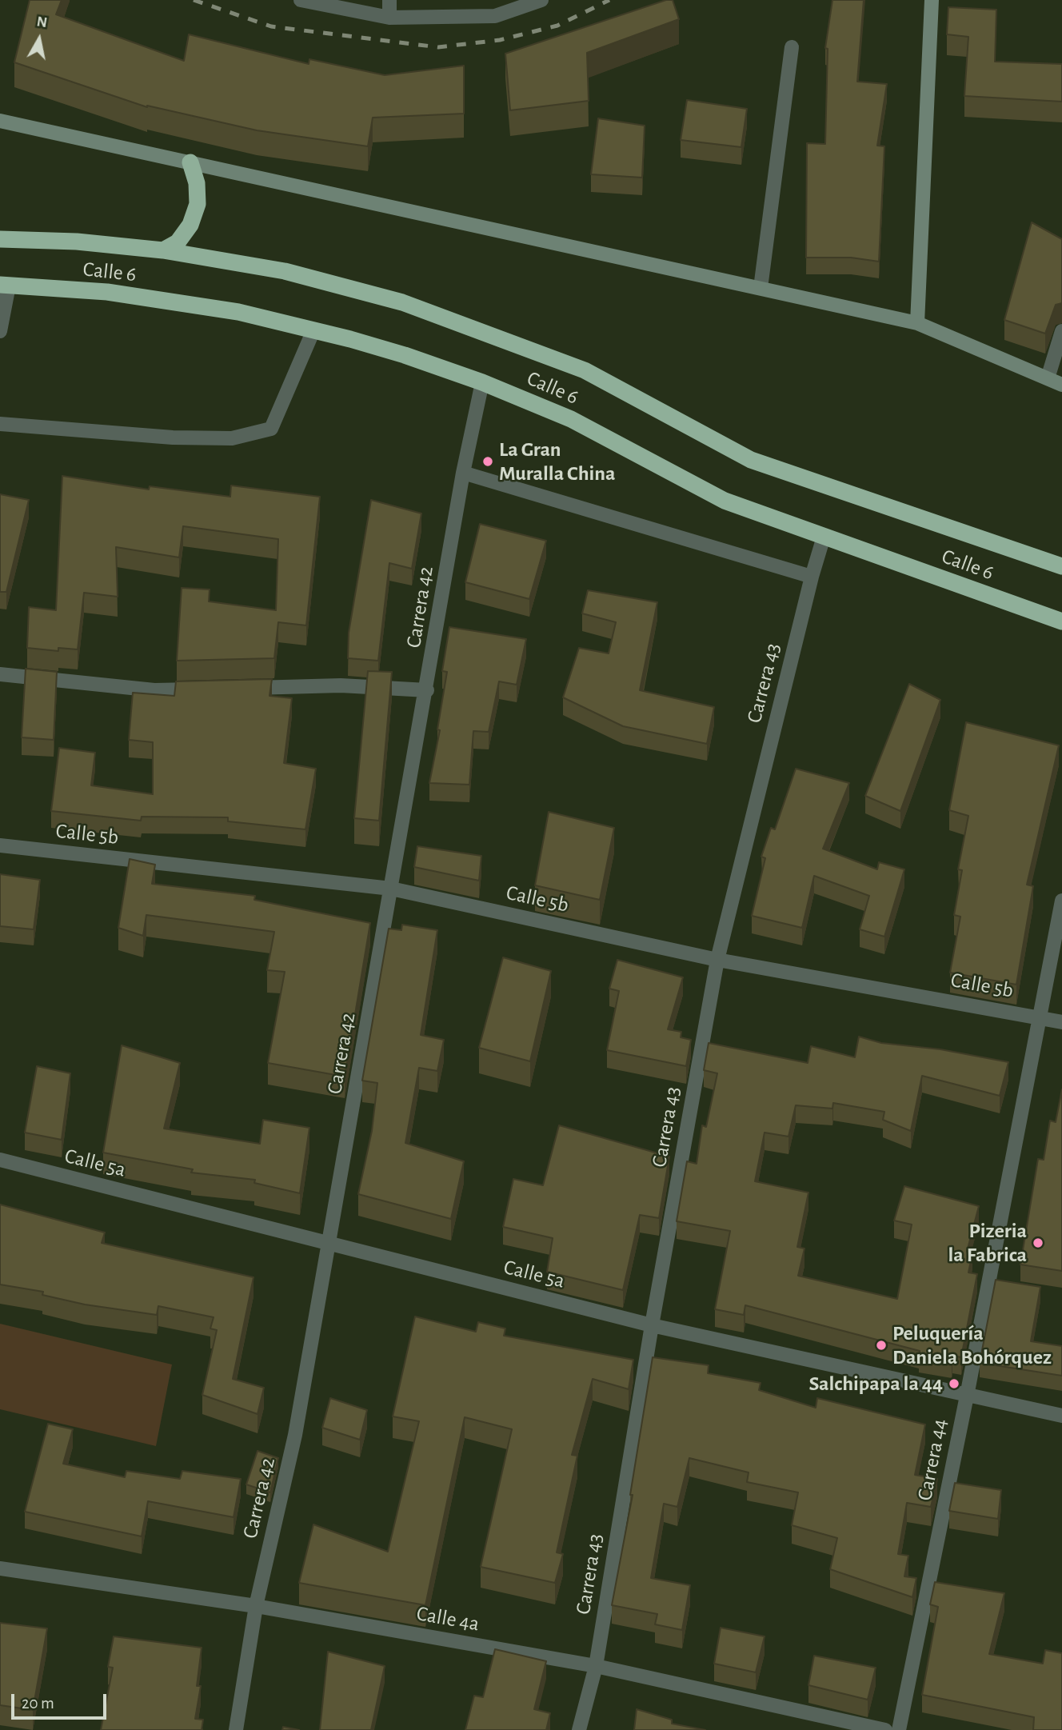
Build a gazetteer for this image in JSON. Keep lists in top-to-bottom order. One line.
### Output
{"streets":{"highway":["Calle 6"],"street":["Carrera 42","Carrera 43","Calle 5b","Calle 5a","Carrera 44","Calle 4a"]},"crossings":[["Calle 6","Carrera 42"],["Calle 6","Carrera 43"],["Carrera 42","Calle 5b"],["Carrera 42","Calle 5a"],["Carrera 42","Calle 4a"],["Carrera 43","Calle 5b"],["Carrera 43","Calle 5a"],["Carrera 43","Calle 4a"],["Calle 5b","Carrera 44"],["Calle 5a","Carrera 44"]],"places":["La Gran Muralla China","Pizeria la Fabrica","Peluquería Daniela Bohórquez","Salchipapa la 44"],"scale_bar":"20 m","north":"top"}
